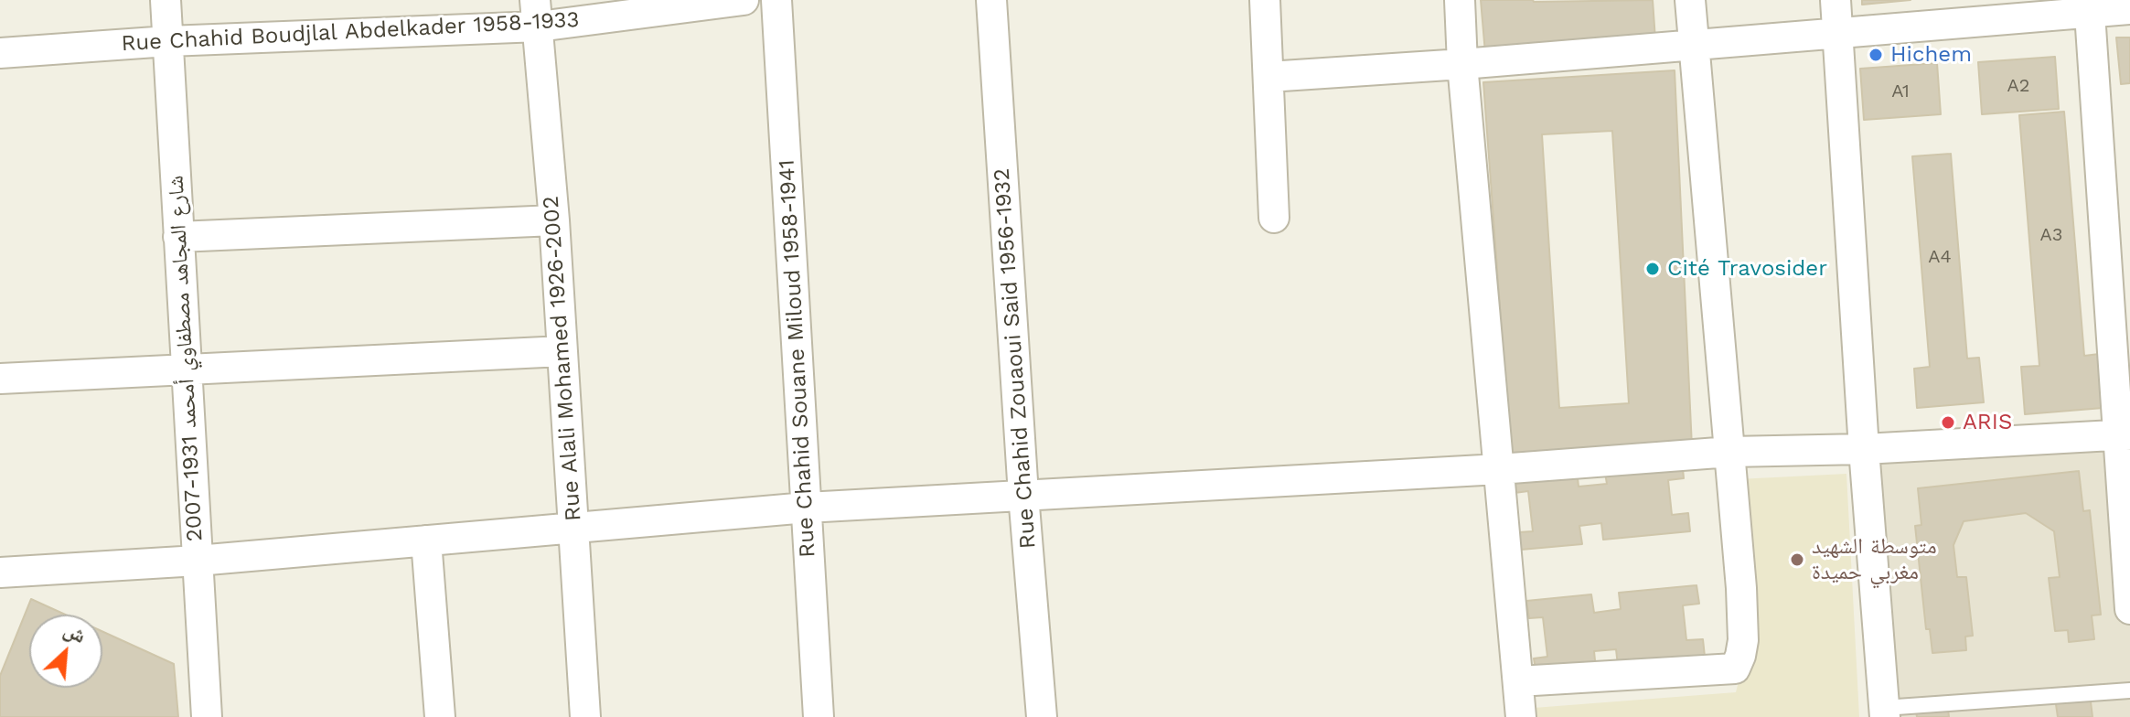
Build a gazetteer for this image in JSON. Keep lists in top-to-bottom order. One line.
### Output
{"streets":{"street":["Rue Chahid Boudjlal Abdelkader 1958-1933","شارع المجاهد مصطفاوي أمحمد 1931-2007","Rue Alali Mohamed 1926-2002","Rue Chahid Souane Miloud 1958-1941","Rue Chahid Zouaoui Said 1956-1932"]},"crossings":[["Rue Chahid Boudjlal Abdelkader 1958-1933","شارع المجاهد مصطفاوي أمحمد 1931-2007"],["Rue Chahid Boudjlal Abdelkader 1958-1933","Rue Alali Mohamed 1926-2002"]],"places":["Hichem","Cité Travosider","ARIS","متوسطة الشهيد مغربي حميدة"],"house_numbers":["A2","A1","A3","A4"],"north":"top right"}
